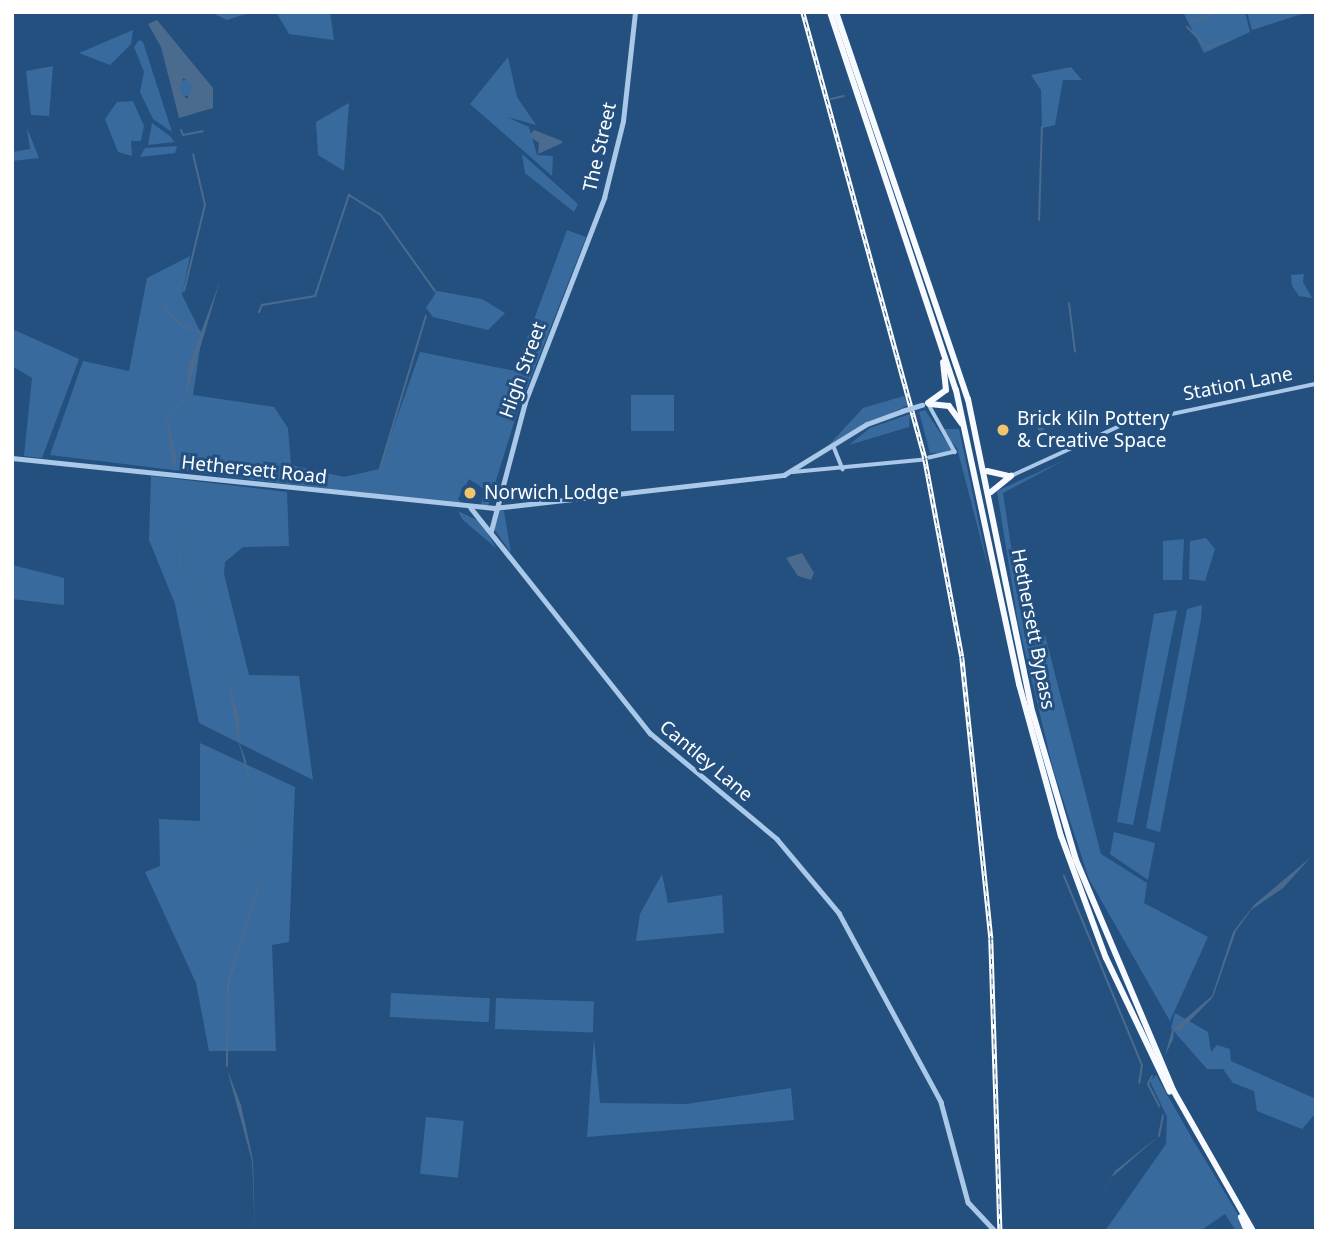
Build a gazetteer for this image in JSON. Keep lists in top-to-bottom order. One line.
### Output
{"streets":{"highway":["Hethersett Bypass"],"street":["The Street","High Street","Station Lane","Hethersett Road","Cantley Lane"]},"crossings":[["The Street","High Street"],["High Street","Hethersett Road"],["Hethersett Road","Cantley Lane"]],"places":["Brick Kiln Pottery & Creative Space","Norwich Lodge"]}
